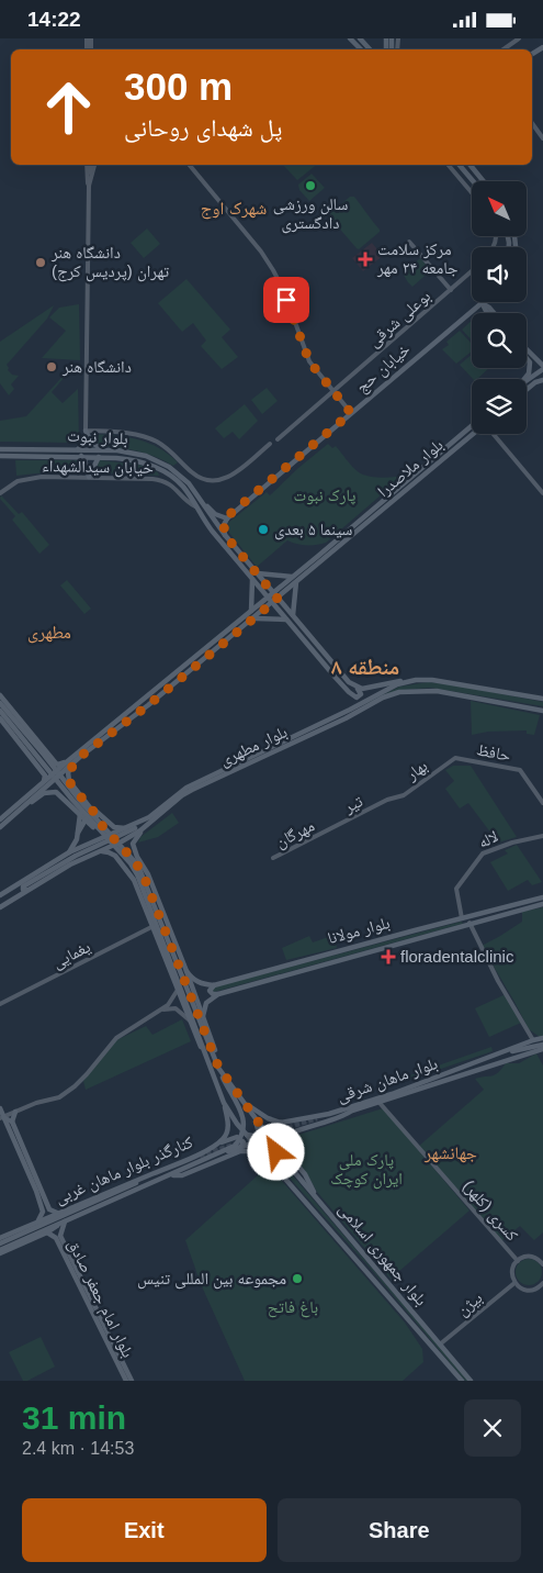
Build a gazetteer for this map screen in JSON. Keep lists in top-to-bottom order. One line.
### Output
{"streets":{"main road":["خیابان حج","بلوار نبوت","بلوار ملاصدرا","بلوار مطهری","بلوار مولانا","بلوار ماهان شرقی","کنارگذر بلوار ماهان غربی","بلوار جمهوری اسلامی","بلوار امام جعفر صادق"],"street":["بوعلی شرقی","خیابان سیدالشهداء","حافظ","بهار","تیر","مهرگان","لاله","یغمایی","کسری (کلهر)","بیژن"]},"crossings":[["بلوار نبوت","خیابان سیدالشهداء"],["بلوار نبوت","بلوار ملاصدرا"],["حافظ","بهار"],["بهار","تیر"],["تیر","مهرگان"],["لاله","بلوار مولانا"],["بلوار ماهان شرقی","کسری (کلهر)"],["کنارگذر بلوار ماهان غربی","بلوار جمهوری اسلامی"],["بلوار جمهوری اسلامی","بیژن"]],"districts":["شهرک اوج","مطهری","منطقه ۸","جهانشهر"],"parks":["پارک نبوت","پارک ملی ایران کوچک","باغ فاتح"],"places":{"other":["سالن ورزشی دادگستری","دانشگاه هنر تهران (پردیس کرج)","دانشگاه هنر","سینما ۵ بعدی","مجموعه بین المللی تنیس"],"health":["مرکز سلامت جامعه ۲۴ مهر","floradentalclinic"]},"north":"top left","page":{"status":"14:22","turn":["300 m","پل شهدای روحانی"],"heading":["31 min","2.4 km · 14:53"],"buttons":["Exit","Share"]}}
